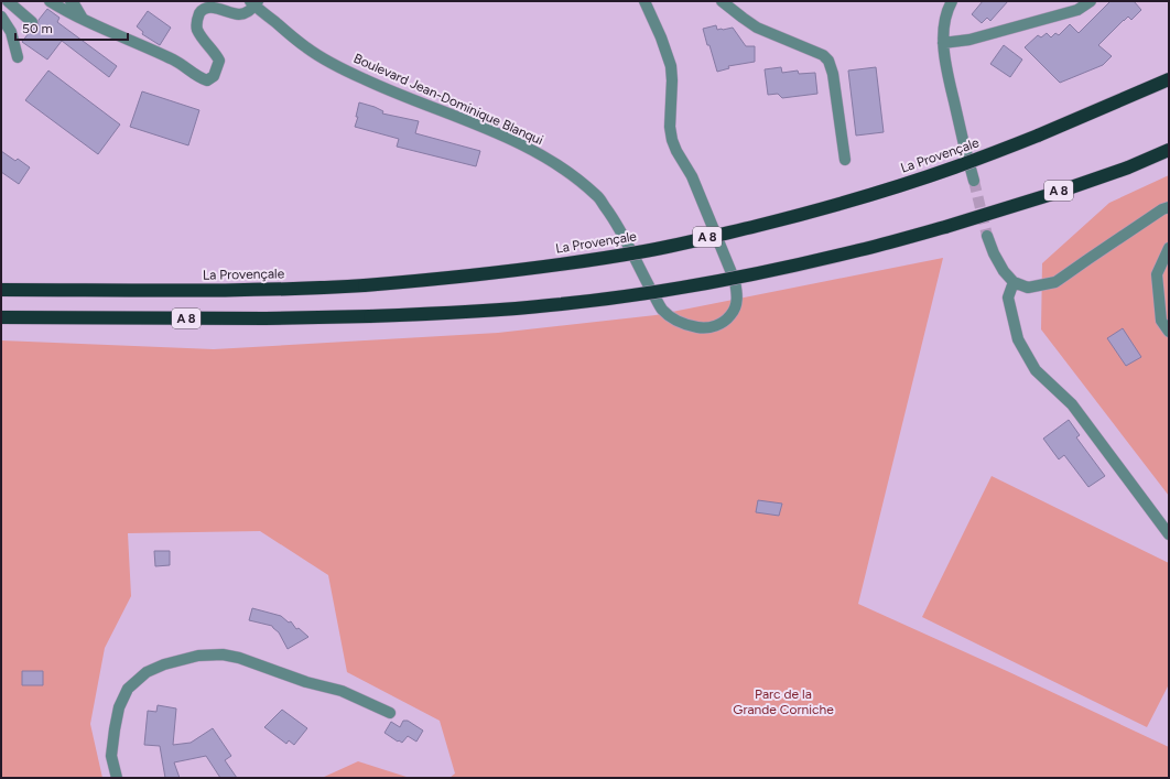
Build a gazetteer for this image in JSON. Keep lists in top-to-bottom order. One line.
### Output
{"streets":{"highway":["La Provençale","A 8"],"street":["Boulevard Jean-Dominique Blanqui"]},"parks":["Parc de la Grande Corniche"],"scale_bar":"50 m"}
